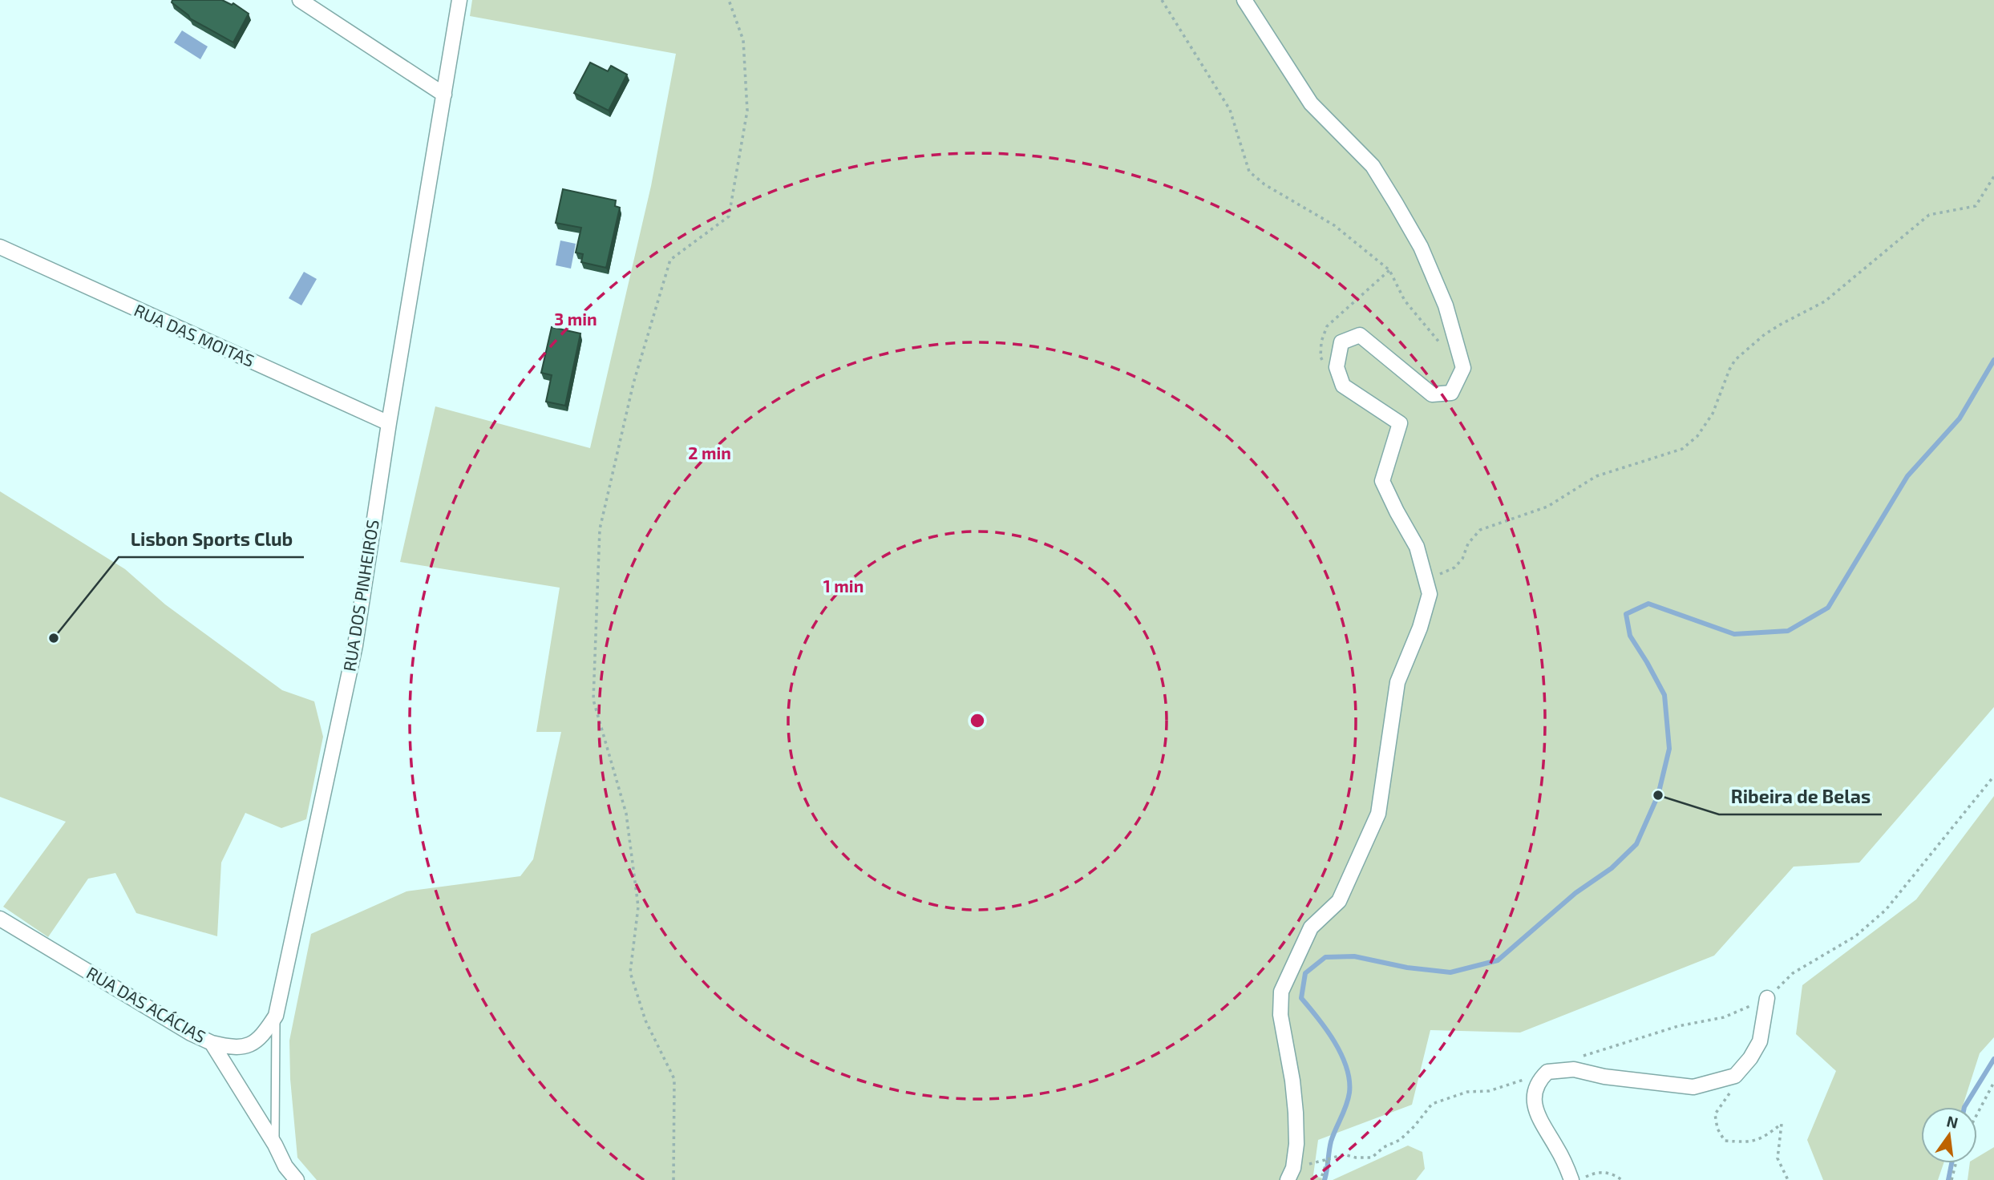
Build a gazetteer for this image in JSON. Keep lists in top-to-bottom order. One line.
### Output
{"streets":{"street":["RUA DAS MOITAS","RUA DOS PINHEIROS","RUA DAS ACÁCIAS"]},"crossings":[["RUA DAS MOITAS","RUA DOS PINHEIROS"],["RUA DOS PINHEIROS","RUA DAS ACÁCIAS"]],"places":["Lisbon Sports Club","Ribeira de Belas"],"north":"top","rings":["3 min","2 min","1 min"]}
